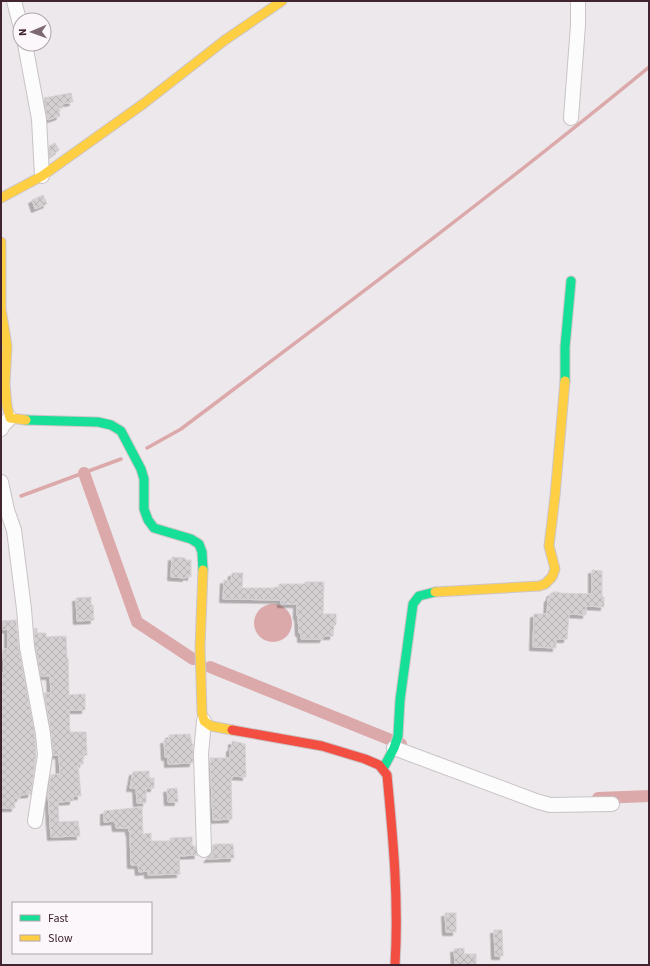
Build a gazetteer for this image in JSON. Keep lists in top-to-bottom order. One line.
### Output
{"legend":["Fast","Slow"],"north":"left"}
